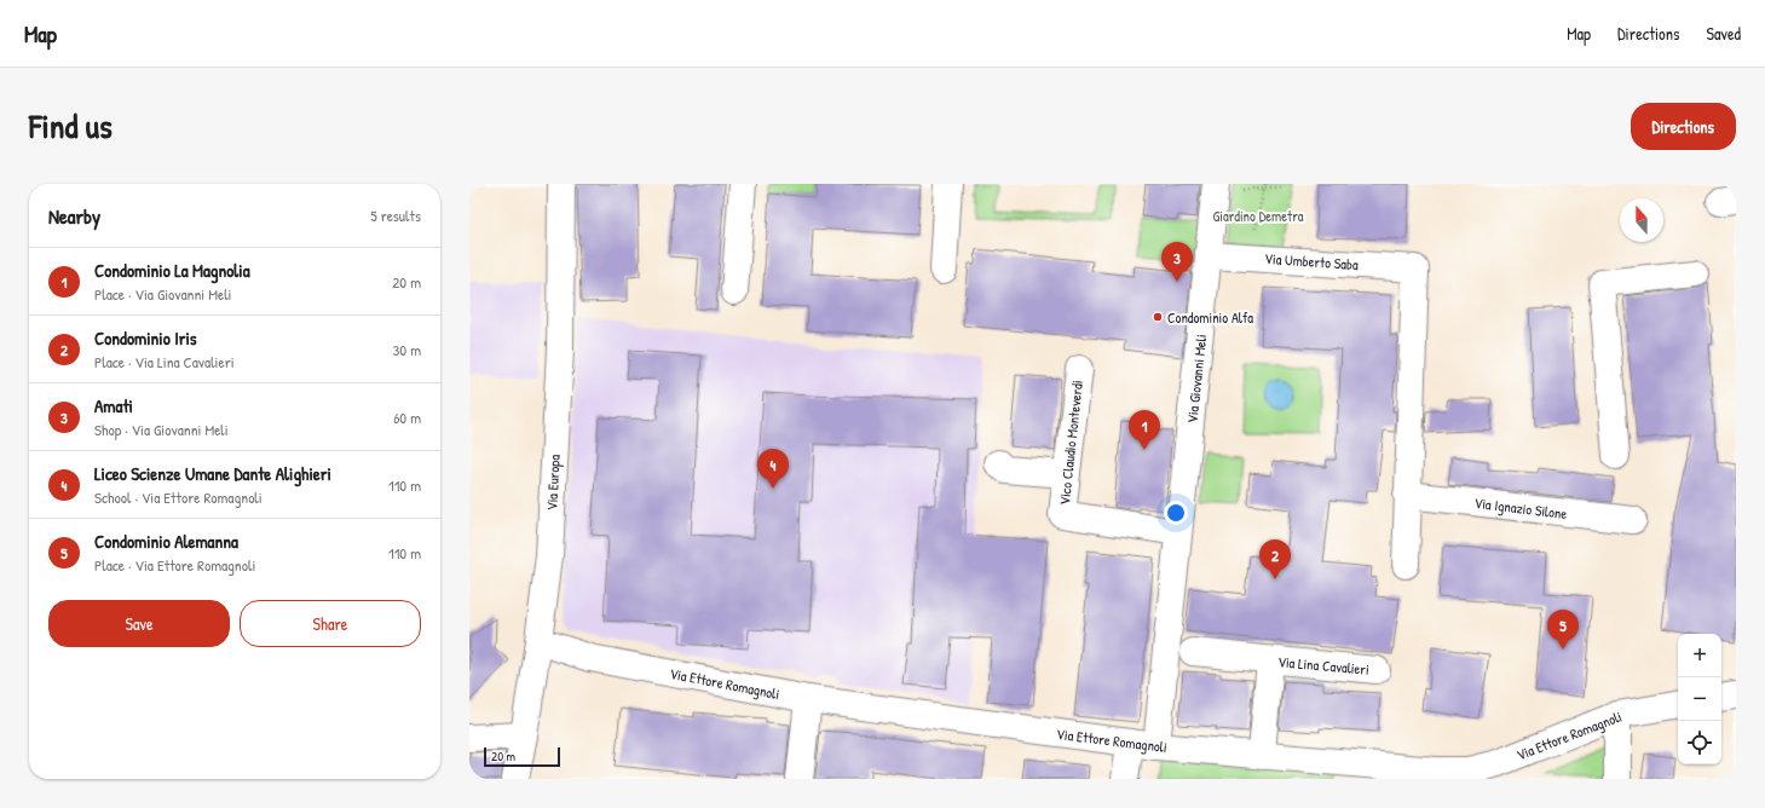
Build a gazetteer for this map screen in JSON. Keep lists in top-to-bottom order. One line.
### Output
{"streets":{"street":["Via Umberto Saba","Via Giovanni Meli","Vico Claudio Monteverdi","Via Europa","Via Ignazio Silone","Via Lina Cavalieri","Via Ettore Romagnoli"]},"crossings":[["Via Umberto Saba","Via Giovanni Meli"],["Via Umberto Saba","Via Ignazio Silone"],["Via Giovanni Meli","Vico Claudio Monteverdi"],["Via Giovanni Meli","Via Ettore Romagnoli"],["Via Europa","Via Ettore Romagnoli"],["Via Lina Cavalieri","Via Ettore Romagnoli"]],"parks":["Giardino Demetra"],"places":["Condominio Alfa"],"scale_bar":"20 m","north":"top","page":{"header":"Map","nav":["Map","Directions","Saved"],"title":"Find us","buttons":["Directions",["Save","Share"]],"heading":["Nearby","5 results"],"pins":["3","1","4","2","5"],"list":[{"mark":"1","name":"Condominio La Magnolia","note":"Place · Via Giovanni Meli","value":"20 m"},{"mark":"2","name":"Condominio Iris","note":"Place · Via Lina Cavalieri","value":"30 m"},{"mark":"3","name":"Amati","note":"Shop · Via Giovanni Meli","value":"60 m"},{"mark":"4","name":"Liceo Scienze Umane Dante Alighieri","note":"School · Via Ettore Romagnoli","value":"110 m"},{"mark":"5","name":"Condominio Alemanna","note":"Place · Via Ettore Romagnoli","value":"110 m"}],"map_buttons":["+","−"],"scale":"20 m"}}
